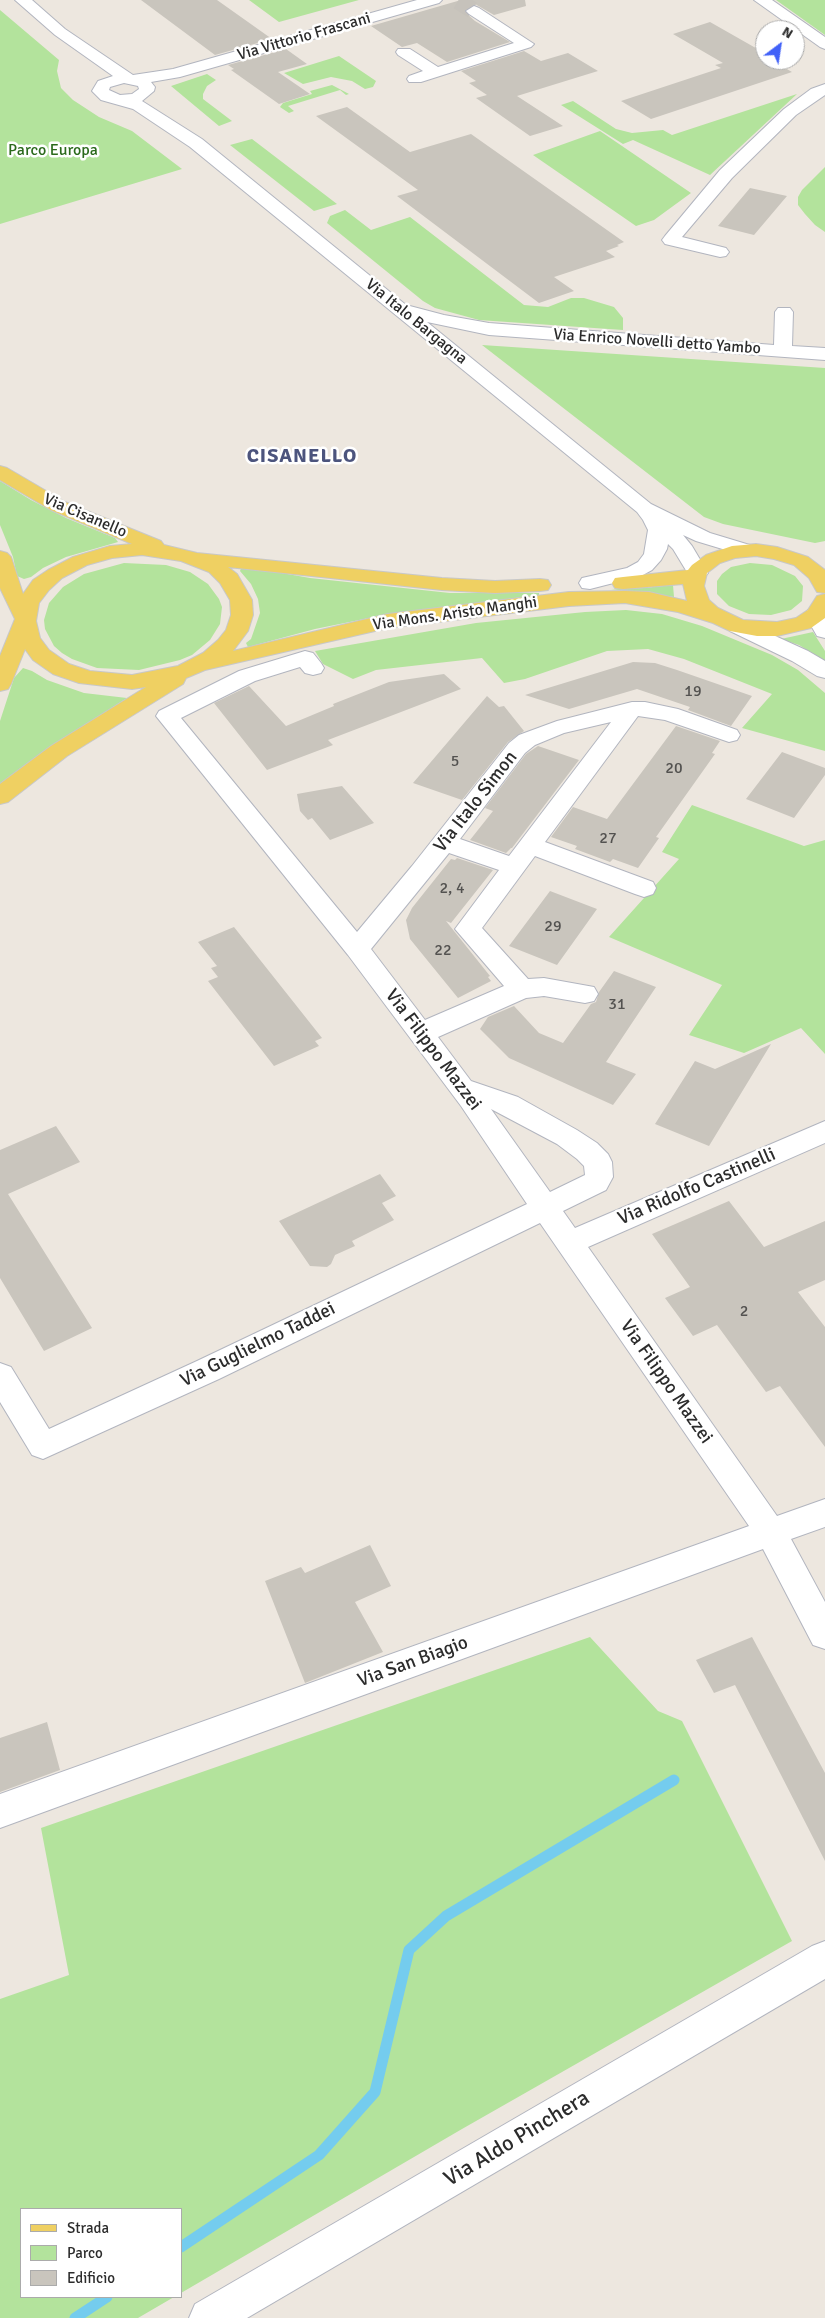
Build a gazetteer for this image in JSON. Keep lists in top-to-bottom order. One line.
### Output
{"streets":{"main road":["Via Cisanello","Via Mons. Aristo Manghi"],"street":["Via Vittorio Frascani","Via Italo Bargagna","Via Enrico Novelli detto Yambo","Via Italo Simon","Via Filippo Mazzei","Via Ridolfo Castinelli","Via Guglielmo Taddei","Via San Biagio","Via Aldo Pinchera"]},"crossings":[["Via Vittorio Frascani","Via Italo Bargagna"],["Via Italo Bargagna","Via Enrico Novelli detto Yambo"],["Via Italo Bargagna","Via Mons. Aristo Manghi"],["Via Cisanello","Via Mons. Aristo Manghi"],["Via Italo Simon","Via Filippo Mazzei"],["Via Filippo Mazzei","Via Ridolfo Castinelli"],["Via Filippo Mazzei","Via Guglielmo Taddei"],["Via Filippo Mazzei","Via San Biagio"]],"districts":["CISANELLO"],"parks":["Parco Europa"],"house_numbers":["19","5","20","27","2, 4","29","22","31","2"],"legend":["Strada","Parco","Edificio"],"north":"top right"}
